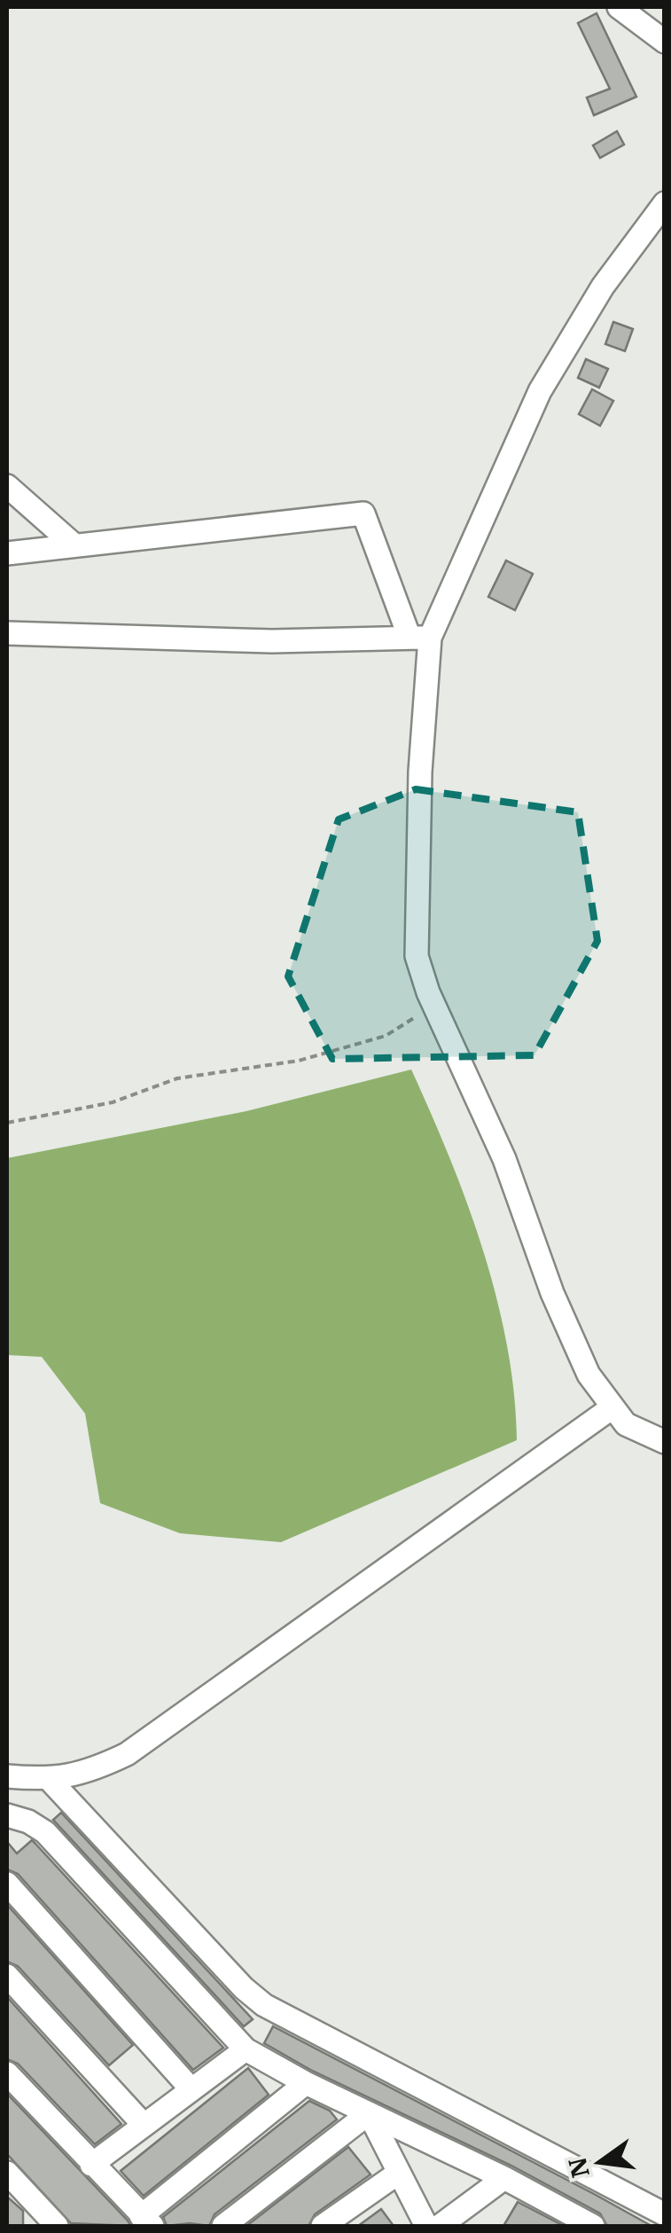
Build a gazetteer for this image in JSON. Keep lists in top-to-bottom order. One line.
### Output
{"north":"left"}
